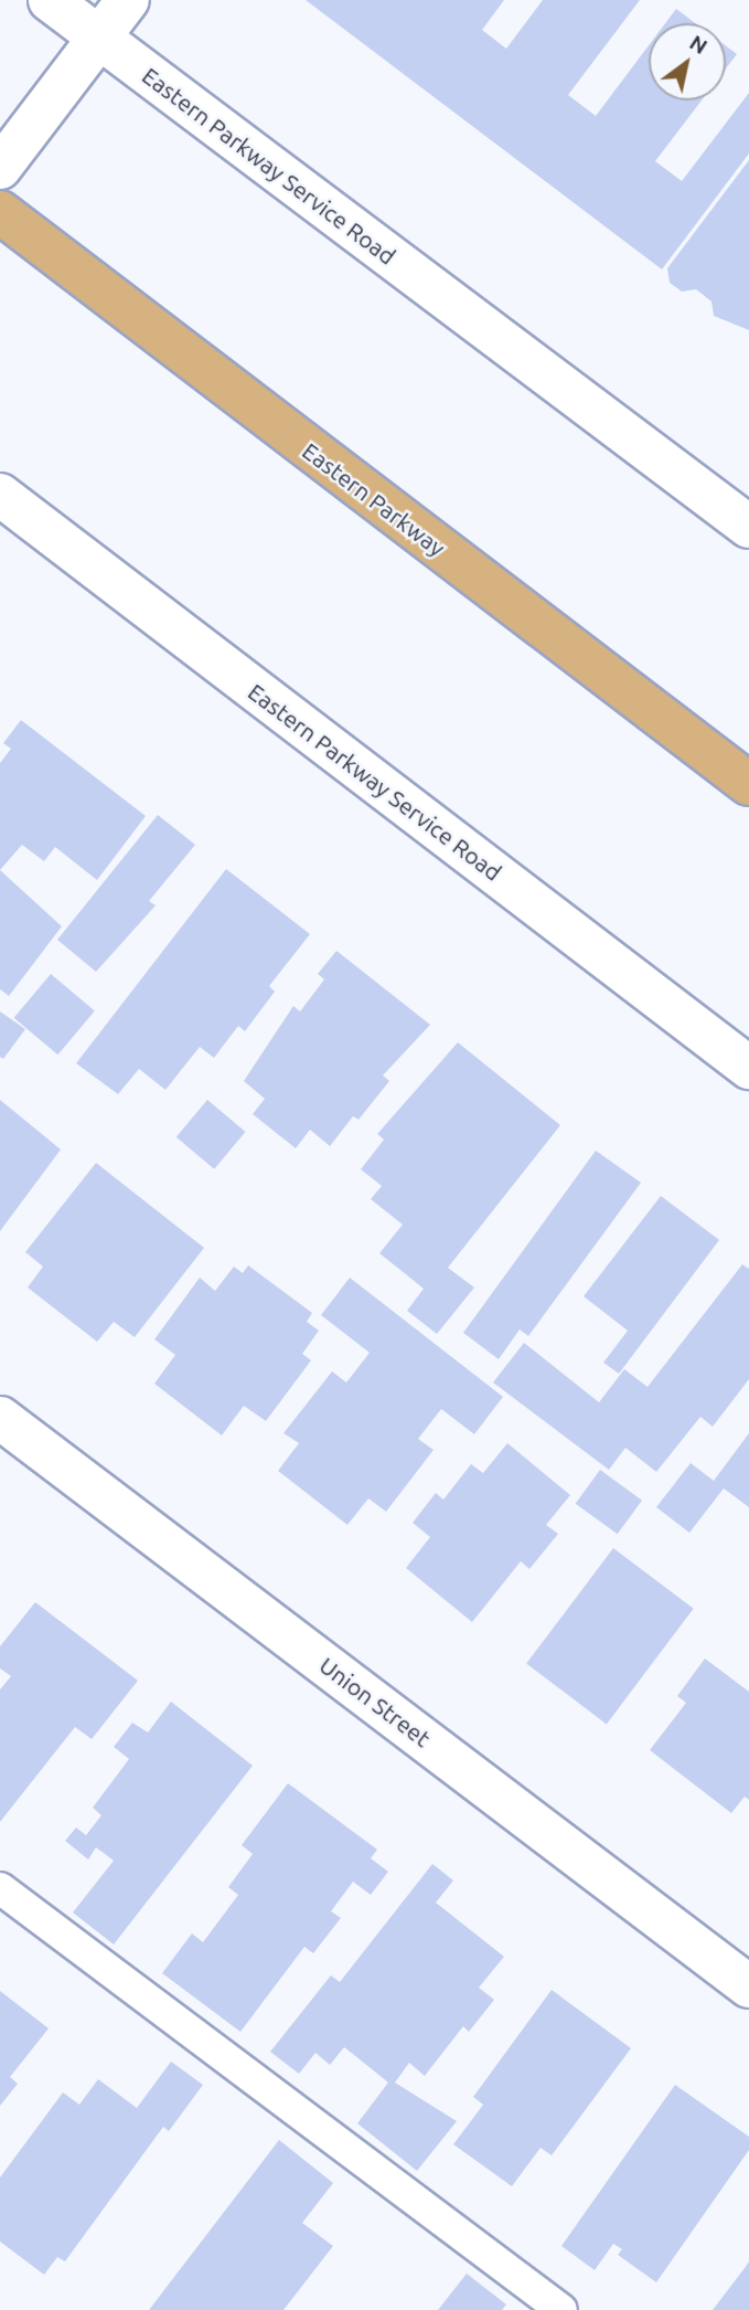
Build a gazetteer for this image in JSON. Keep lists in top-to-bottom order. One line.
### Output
{"streets":{"main road":["Eastern Parkway"],"street":["Eastern Parkway Service Road","Union Street"]},"north":"top right"}
